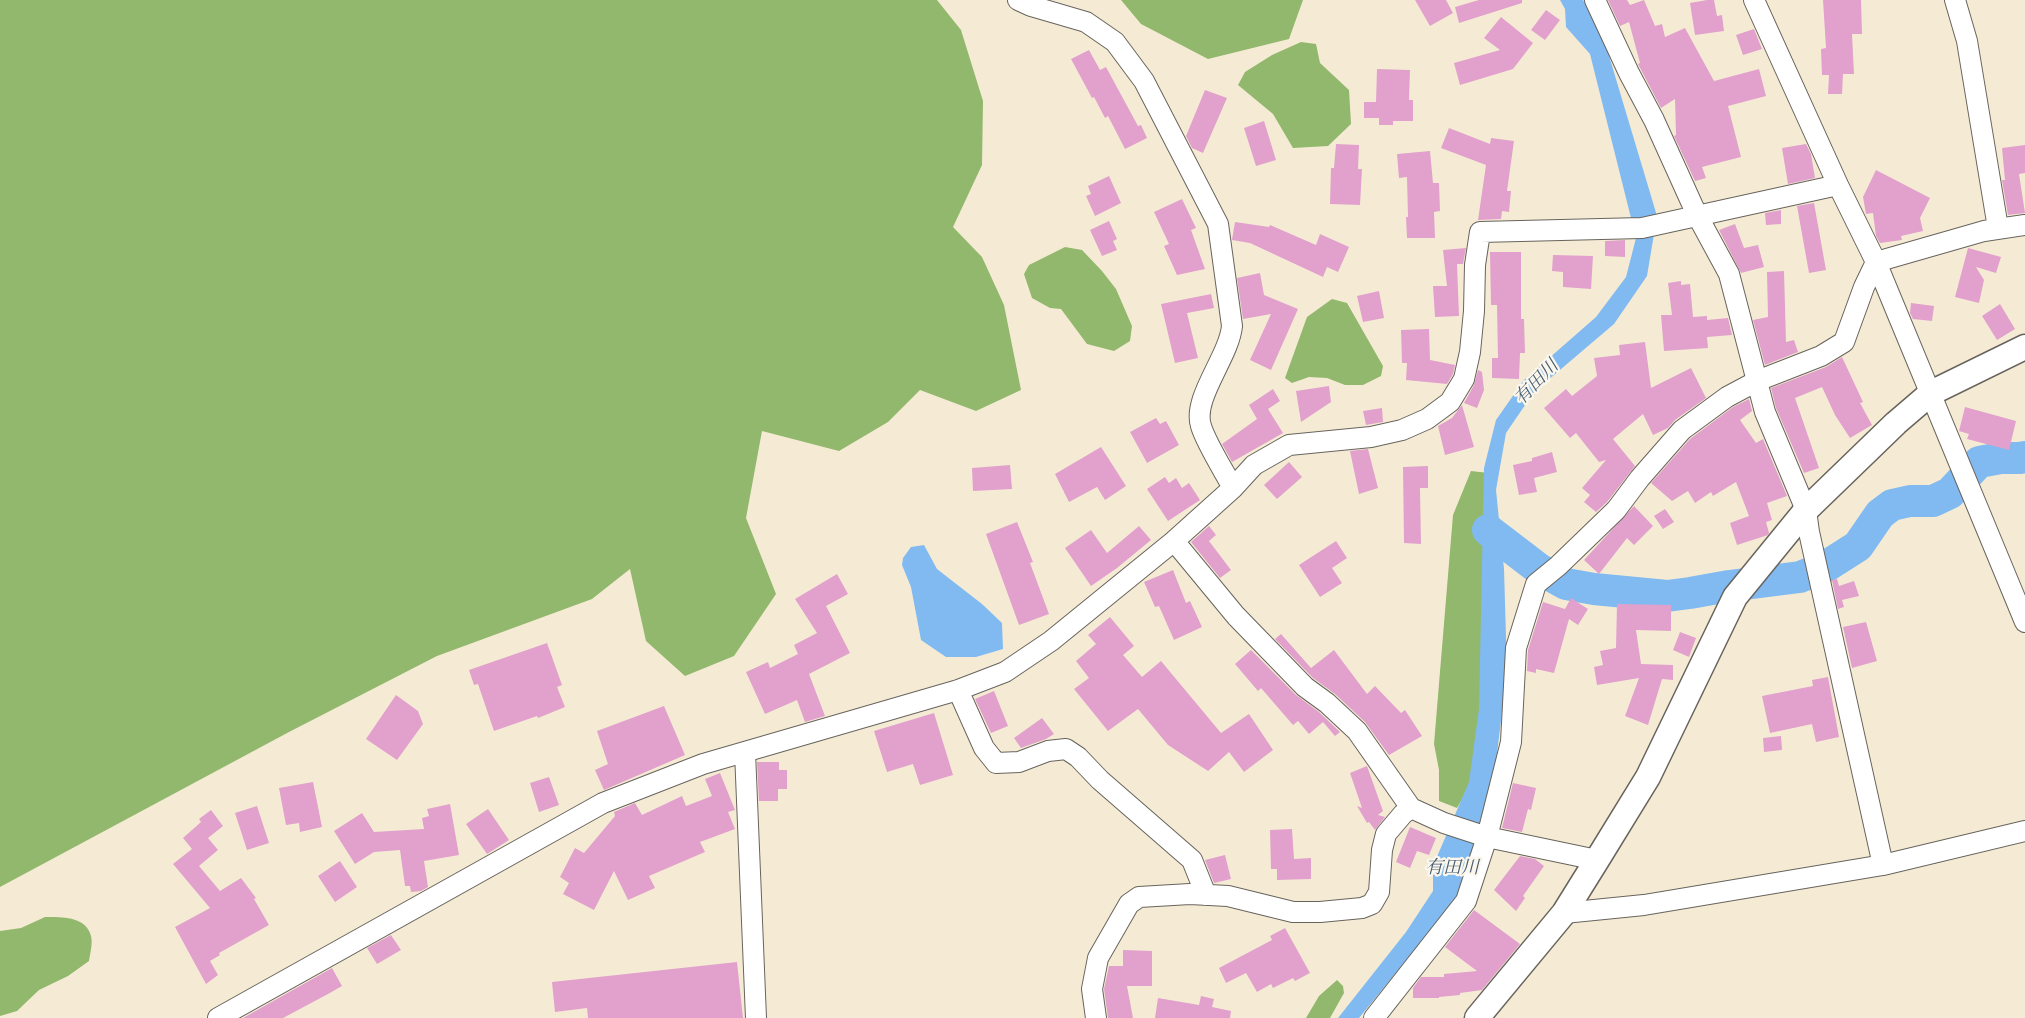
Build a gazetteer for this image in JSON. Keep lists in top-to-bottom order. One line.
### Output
{"water":["有田川"]}
